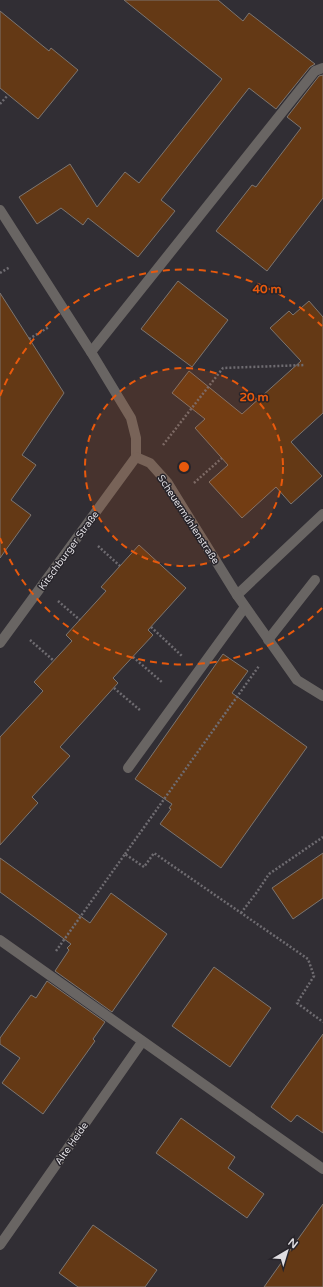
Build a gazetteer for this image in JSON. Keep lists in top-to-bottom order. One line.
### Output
{"streets":{"street":["Scheuermühlenstraße","Kitschburger Straße","Alte Heide"]},"crossings":[["Scheuermühlenstraße","Kitschburger Straße"]],"north":"top right","rings":["40 m","20 m"]}
